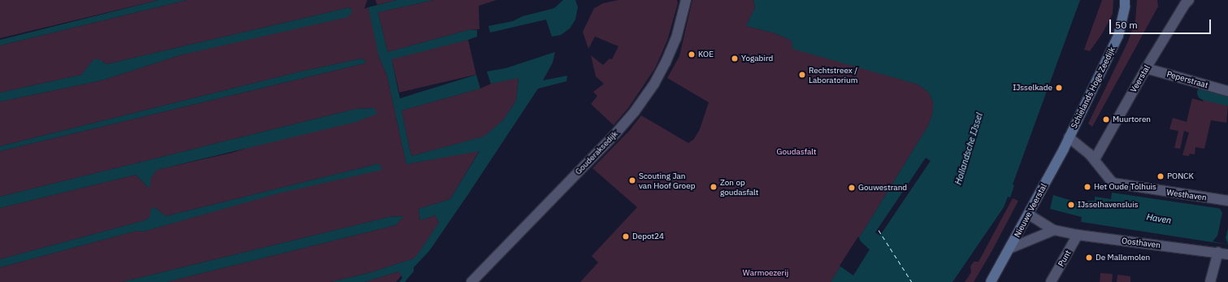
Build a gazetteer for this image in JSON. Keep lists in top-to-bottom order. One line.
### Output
{"streets":{"main road":["Schielands Hoge Zeedijk","Nieuwe Veerstal"],"street":["Veerstal","Peperstraat","Gouderaksedijk","Westhaven","Oosthaven","Punt"]},"crossings":[["Veerstal","Peperstraat"],["Veerstal","Westhaven"],["Schielands Hoge Zeedijk","Westhaven"],["Schielands Hoge Zeedijk","Nieuwe Veerstal"],["Westhaven","Nieuwe Veerstal"],["Nieuwe Veerstal","Oosthaven"],["Oosthaven","Punt"]],"water":["Hollandsche IJssel","Haven"],"parks":["Goudasfalt","Warmoezerij"],"places":["KOE","Yogabird","Rechtstreex / Laboratorium","IJsselkade","Muurtoren","PONCK","Scouting Jan van Hoof Groep","Zon op goudasfalt","Het Oude Tolhuis","Gouwestrand","IJsselhavensluis","Depot24","De Mallemolen"],"scale_bar":"50 m"}
